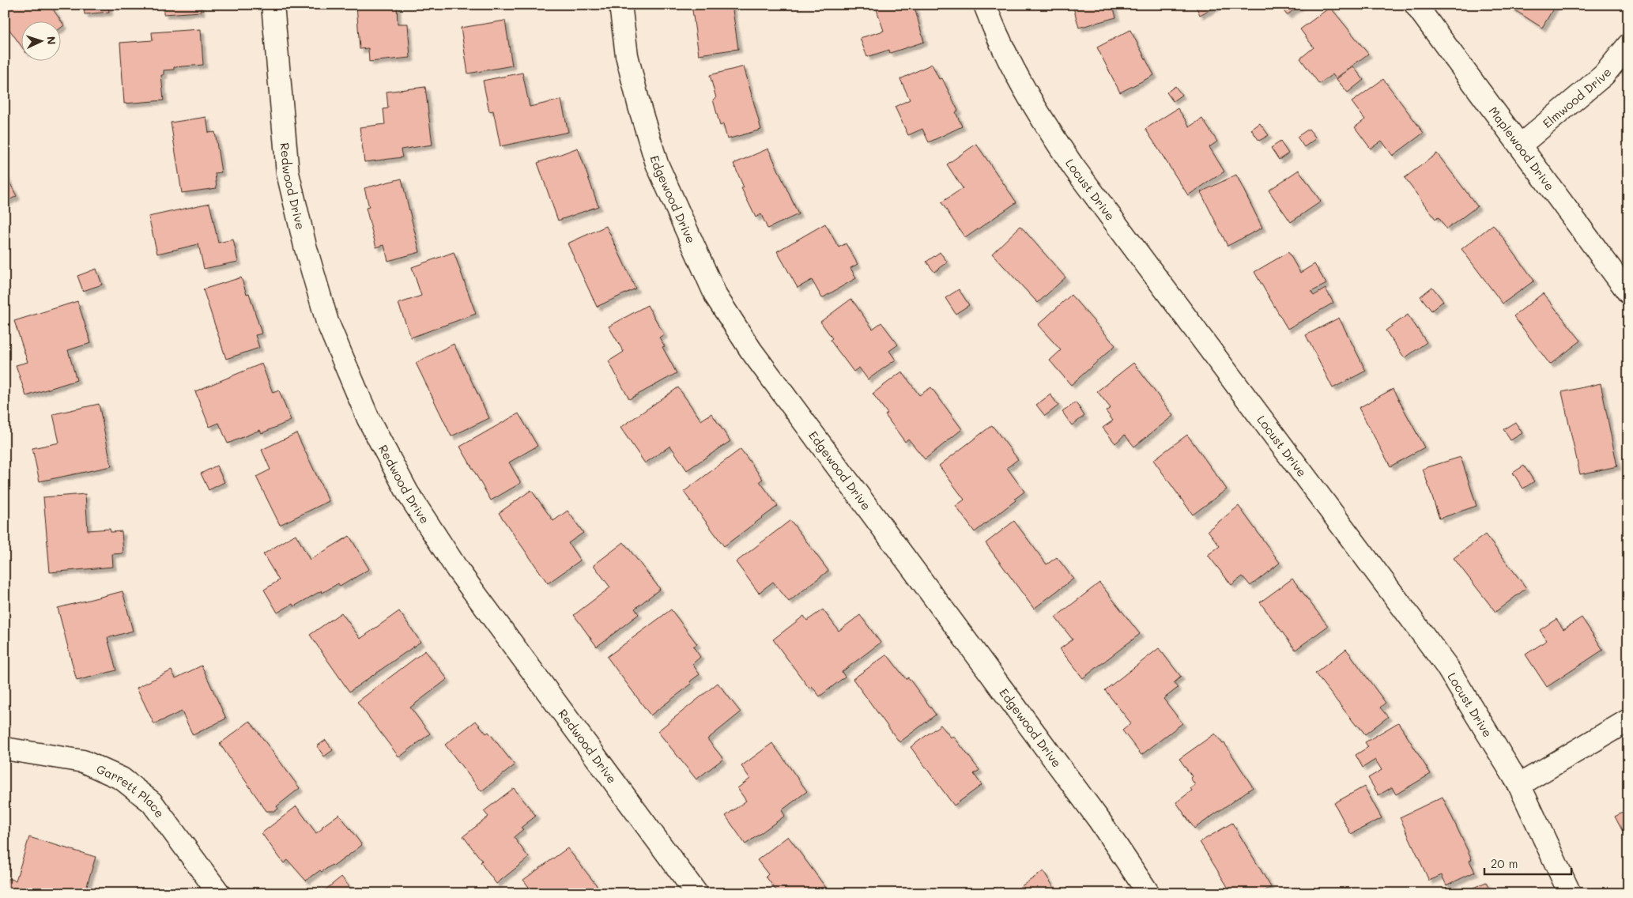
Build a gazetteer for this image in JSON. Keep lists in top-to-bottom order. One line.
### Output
{"streets":{"street":["Elmwood Drive","Maplewood Drive","Redwood Drive","Locust Drive","Edgewood Drive","Garrett Place"]},"crossings":[["Elmwood Drive","Maplewood Drive"]],"scale_bar":"20 m","north":"right"}
